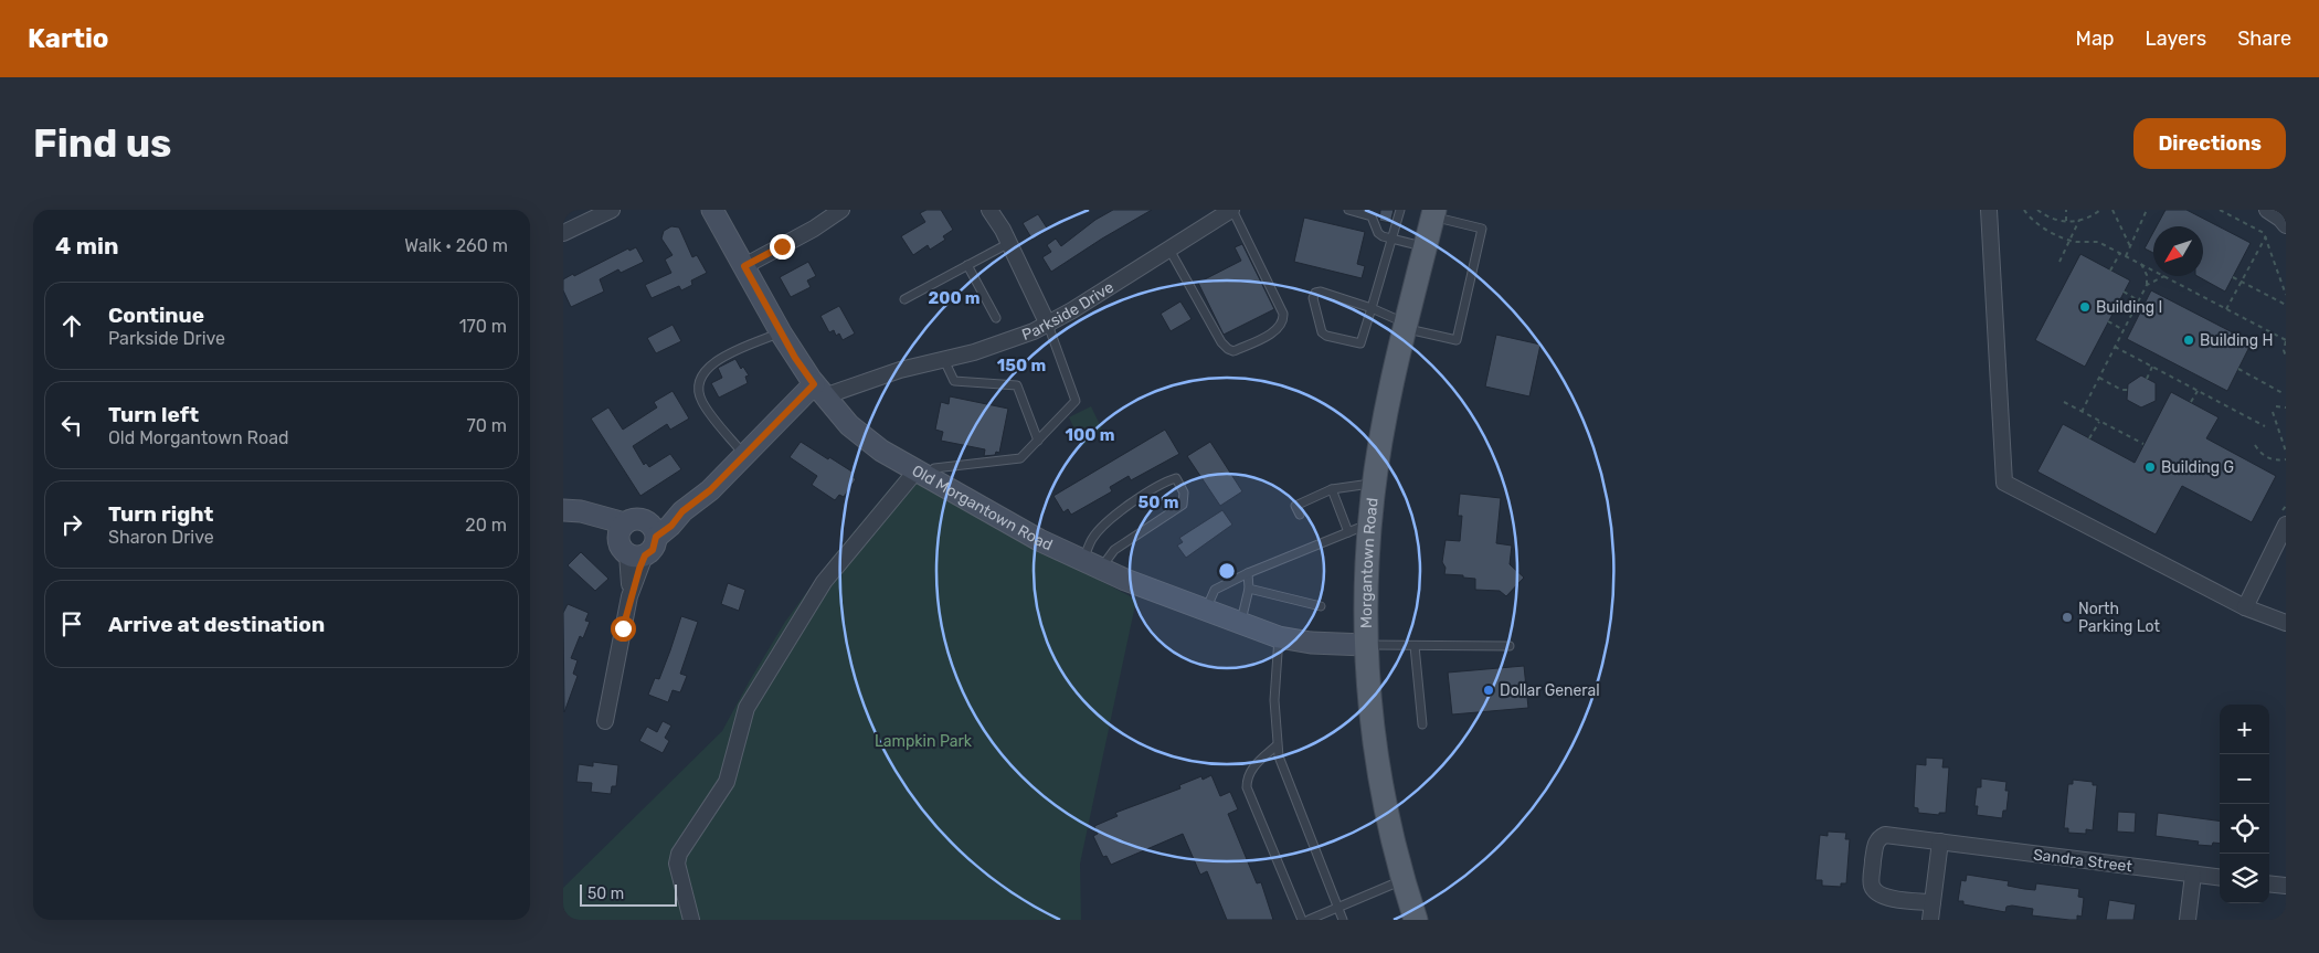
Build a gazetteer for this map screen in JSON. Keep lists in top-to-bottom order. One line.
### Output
{"streets":{"main road":["Morgantown Road"],"street":["Parkside Drive","Old Morgantown Road","Sandra Street"]},"crossings":[["Parkside Drive","Old Morgantown Road"],["Old Morgantown Road","Morgantown Road"]],"parks":["Lampkin Park"],"places":["Building I","Building H","Building G","North Parking Lot","Dollar General"],"scale_bar":"50 m","north":"bottom left","page":{"header":"Kartio","nav":["Map","Layers","Share"],"buttons":"Directions","title":"Find us","heading":["4 min","Walk · 260 m"],"list":[["Continue","Parkside Drive","170 m"],["Turn left","Old Morgantown Road","70 m"],["Turn right","Sharon Drive","20 m"],"Arrive at destination"],"map_buttons":["+","−"],"scale":"50 m"},"rings":["200 m","150 m","100 m","50 m"]}
